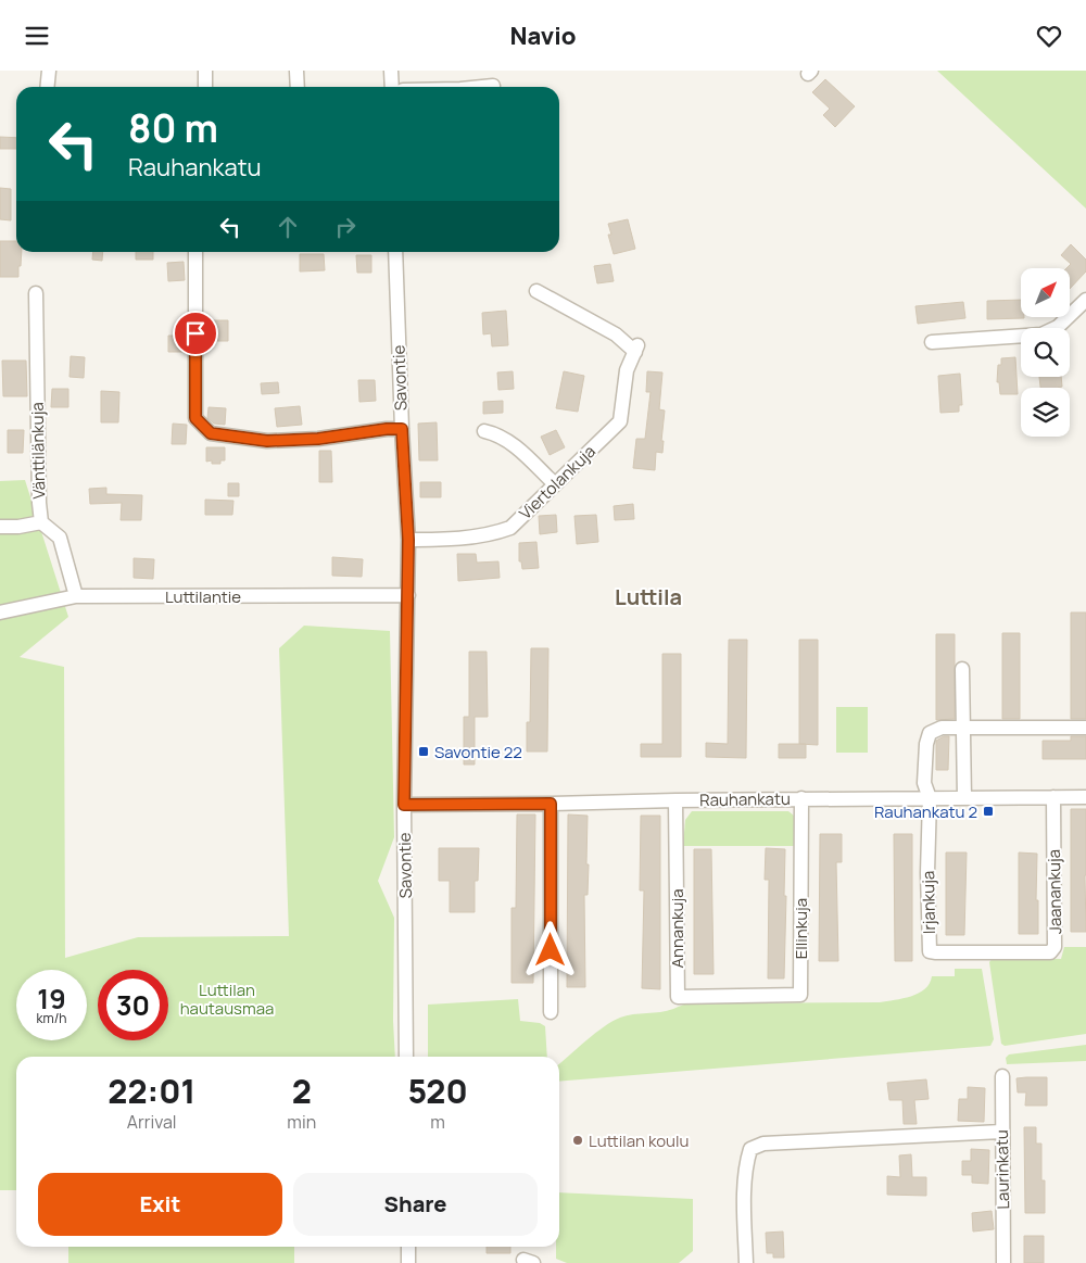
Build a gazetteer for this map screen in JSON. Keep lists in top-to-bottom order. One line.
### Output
{"streets":{"street":["Savontie","Vänttilänkuja","Viertolankuja","Luttilantie","Rauhankatu","Jaanankuja","Irjankuja","Annankuja","Ellinkuja","Laurinkatu"]},"crossings":[["Savontie","Viertolankuja"],["Savontie","Luttilantie"],["Savontie","Rauhankatu"],["Vänttilänkuja","Luttilantie"],["Rauhankatu","Jaanankuja"],["Rauhankatu","Irjankuja"],["Rauhankatu","Annankuja"],["Rauhankatu","Ellinkuja"],["Jaanankuja","Irjankuja"],["Annankuja","Ellinkuja"]],"districts":["Luttila"],"parks":["Luttilan hautausmaa"],"places":{"transit":["Savontie 22","Rauhankatu 2"],"other":["Luttilan koulu"]},"north":"top right","page":{"header":"Navio","turn":["80 m","Rauhankatu"],"speed":"19 km/h","limit":"30","eta":["22:01","Arrival","2","min","520","m"],"buttons":["Exit","Share"]}}
